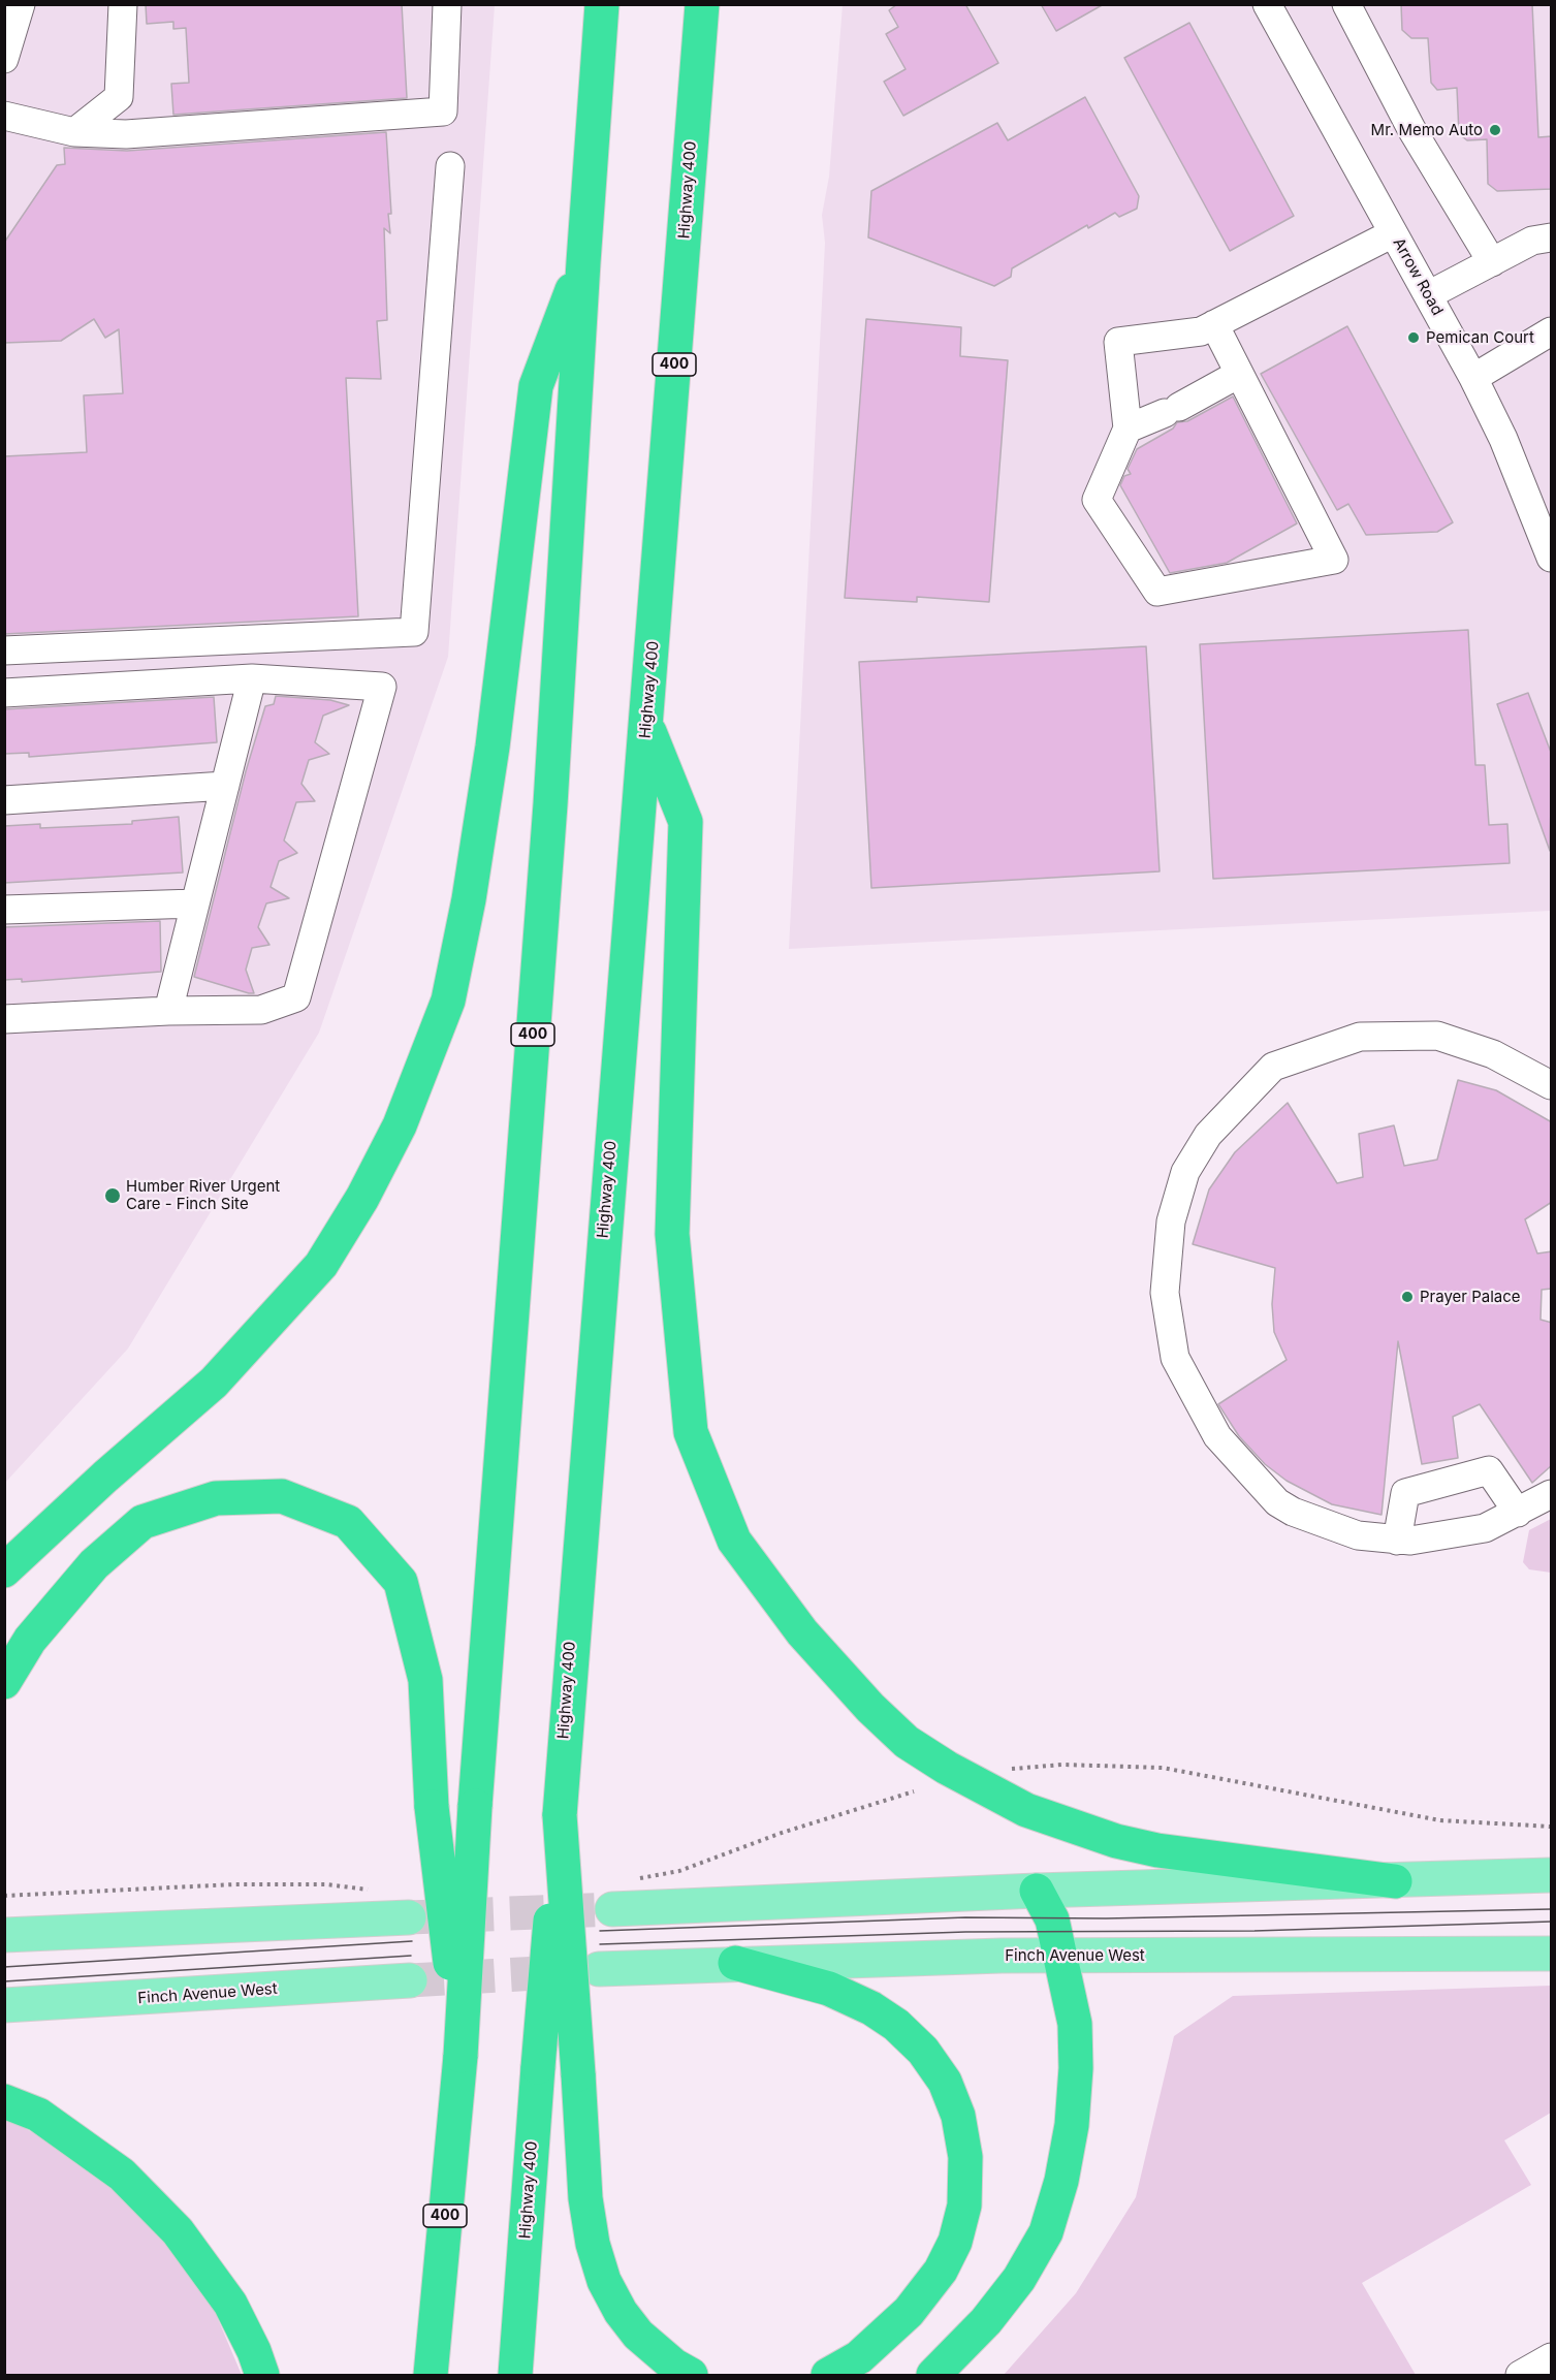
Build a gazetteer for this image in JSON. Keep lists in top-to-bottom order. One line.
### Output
{"streets":{"highway":["Highway 400","400"],"main road":["Finch Avenue West"],"street":["Arrow Road"]},"places":["Mr. Memo Auto","Pemican Court","Humber River Urgent Care - Finch Site","Prayer Palace"]}
